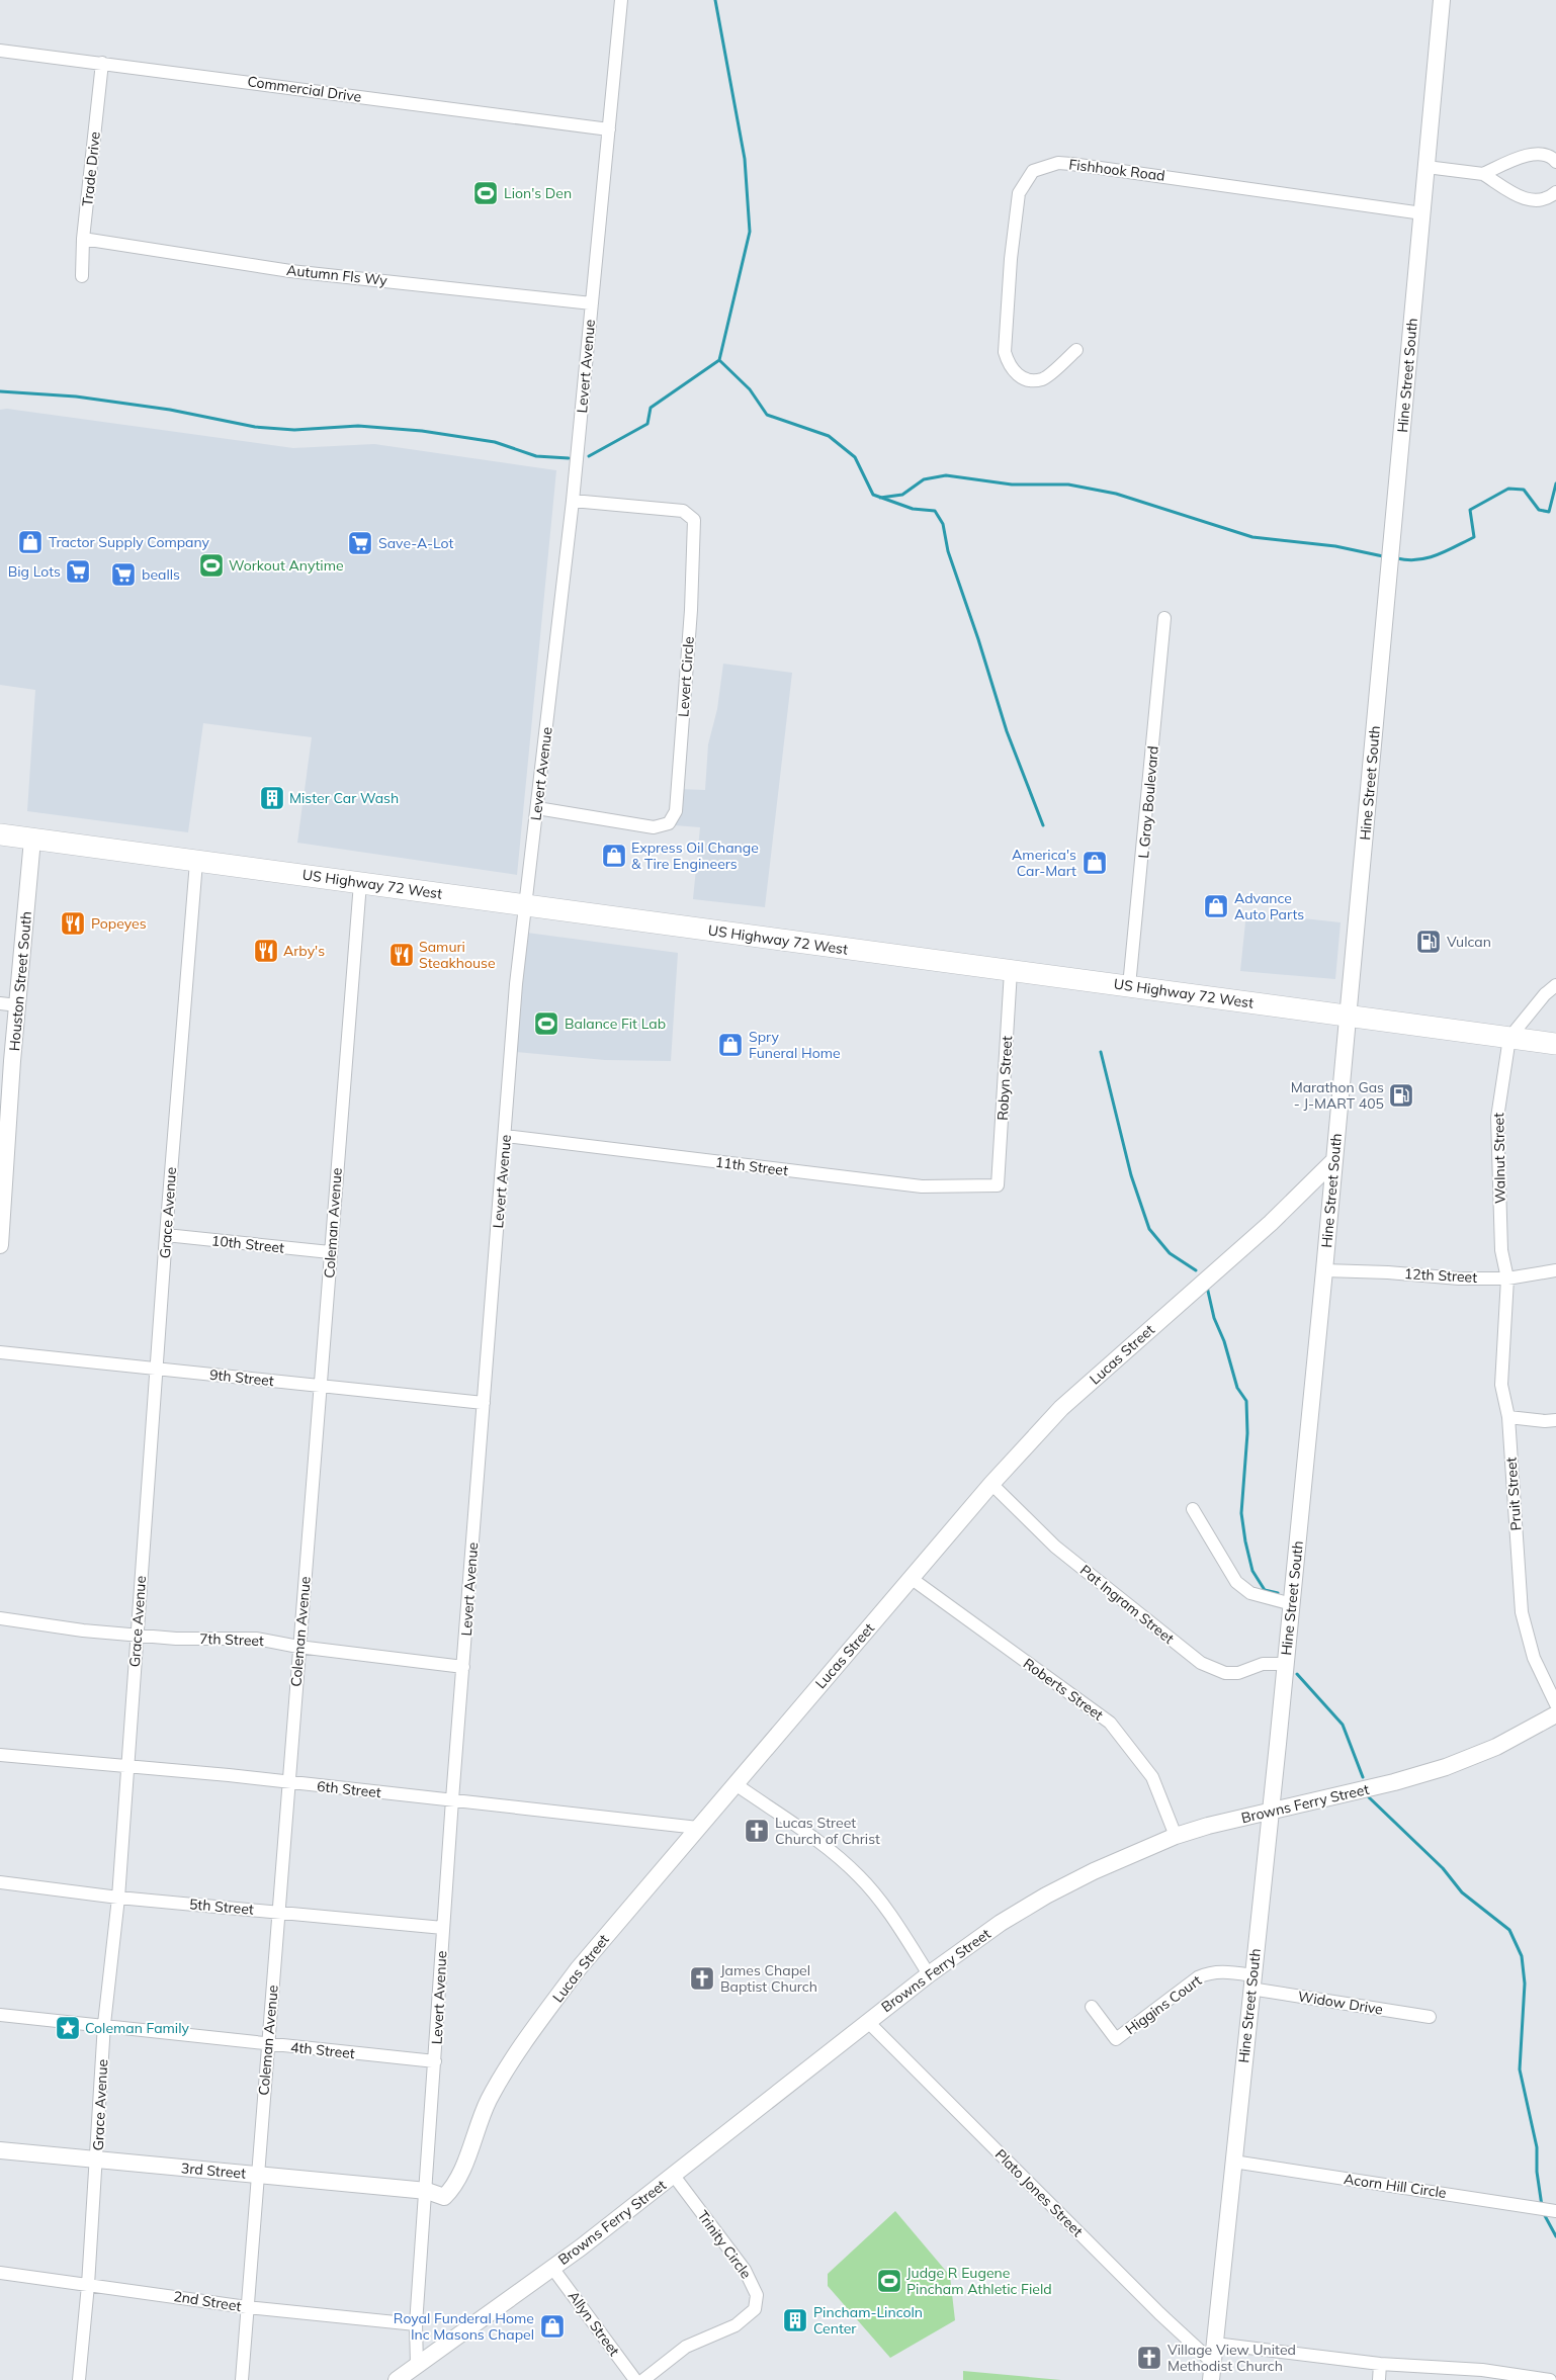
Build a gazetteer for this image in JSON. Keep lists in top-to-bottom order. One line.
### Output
{"streets":{"highway":["US Highway 72 West"],"street":["Commercial Drive","Trade Drive","Fishhook Road","Autumn Fls Wy","Levert Avenue","Hine Street South","Levert Circle","L Gray Boulevard","Houston Street South","Robyn Street","Walnut Street","11th Street","Grace Avenue","Coleman Avenue","10th Street","12th Street","Lucas Street","9th Street","Pruit Street","Pat Ingram Street","7th Street","Roberts Street","6th Street","Browns Ferry Street","5th Street","Widow Drive","Higgins Court","4th Street","3rd Street","Acorn Hill Circle","Plato Jones Street","Trinity Circle","2nd Street","Allyn Street"]},"crossings":[["Commercial Drive","Trade Drive"],["Commercial Drive","Levert Avenue"],["Trade Drive","Autumn Fls Wy"],["Fishhook Road","Hine Street South"],["Autumn Fls Wy","Levert Avenue"],["Levert Avenue","Levert Circle"],["Levert Avenue","US Highway 72 West"],["Levert Avenue","11th Street"],["Levert Avenue","Lucas Street"],["Levert Avenue","9th Street"],["Levert Avenue","7th Street"],["Levert Avenue","6th Street"],["Levert Avenue","Browns Ferry Street"],["Levert Avenue","5th Street"],["Levert Avenue","4th Street"],["Levert Avenue","3rd Street"],["Levert Avenue","2nd Street"],["Hine Street South","US Highway 72 West"],["Hine Street South","12th Street"],["Hine Street South","Lucas Street"],["Hine Street South","Pat Ingram Street"],["Hine Street South","Browns Ferry Street"],["Hine Street South","Widow Drive"],["Hine Street South","Higgins Court"],["Hine Street South","Acorn Hill Circle"],["Hine Street South","Plato Jones Street"],["L Gray Boulevard","US Highway 72 West"],["US Highway 72 West","Houston Street South"],["US Highway 72 West","Robyn Street"],["US Highway 72 West","Walnut Street"],["US Highway 72 West","Grace Avenue"],["US Highway 72 West","Coleman Avenue"],["Robyn Street","11th Street"],["Walnut Street","12th Street"],["Walnut Street","Pruit Street"],["Grace Avenue","10th Street"],["Grace Avenue","9th Street"],["Grace Avenue","7th Street"],["Grace Avenue","6th Street"],["Grace Avenue","5th Street"],["Grace Avenue","4th Street"],["Grace Avenue","3rd Street"],["Grace Avenue","2nd Street"],["Coleman Avenue","10th Street"],["Coleman Avenue","9th Street"],["Coleman Avenue","7th Street"],["Coleman Avenue","6th Street"],["Coleman Avenue","5th Street"],["Coleman Avenue","4th Street"],["Coleman Avenue","3rd Street"],["Coleman Avenue","2nd Street"],["12th Street","Pruit Street"],["Lucas Street","Pat Ingram Street"],["Lucas Street","Roberts Street"],["Lucas Street","6th Street"],["Lucas Street","3rd Street"],["Roberts Street","Browns Ferry Street"],["Browns Ferry Street","Plato Jones Street"],["Browns Ferry Street","Trinity Circle"],["Browns Ferry Street","Allyn Street"],["Widow Drive","Higgins Court"]],"places":{"sports":["Lion's Den","Workout Anytime","Balance Fit Lab","Judge R Eugene Pincham Athletic Field"],"shop":["Tractor Supply Company","Express Oil Change & Tire Engineers","America's Car-Mart","Advance Auto Parts","Spry Funeral Home","Royal Funderal Home Inc Masons Chapel"],"supermarket":["Save-A-Lot","Big Lots","bealls"],"building":["Mister Car Wash","Pincham-Lincoln Center"],"restaurant":["Popeyes","Arby's","Samuri Steakhouse"],"fuel station":["Vulcan","Marathon Gas - J-MART 405"],"church":["Lucas Street Church of Christ","James Chapel Baptist Church","Village View United Methodist Church"],"place":["Coleman Family"]}}
